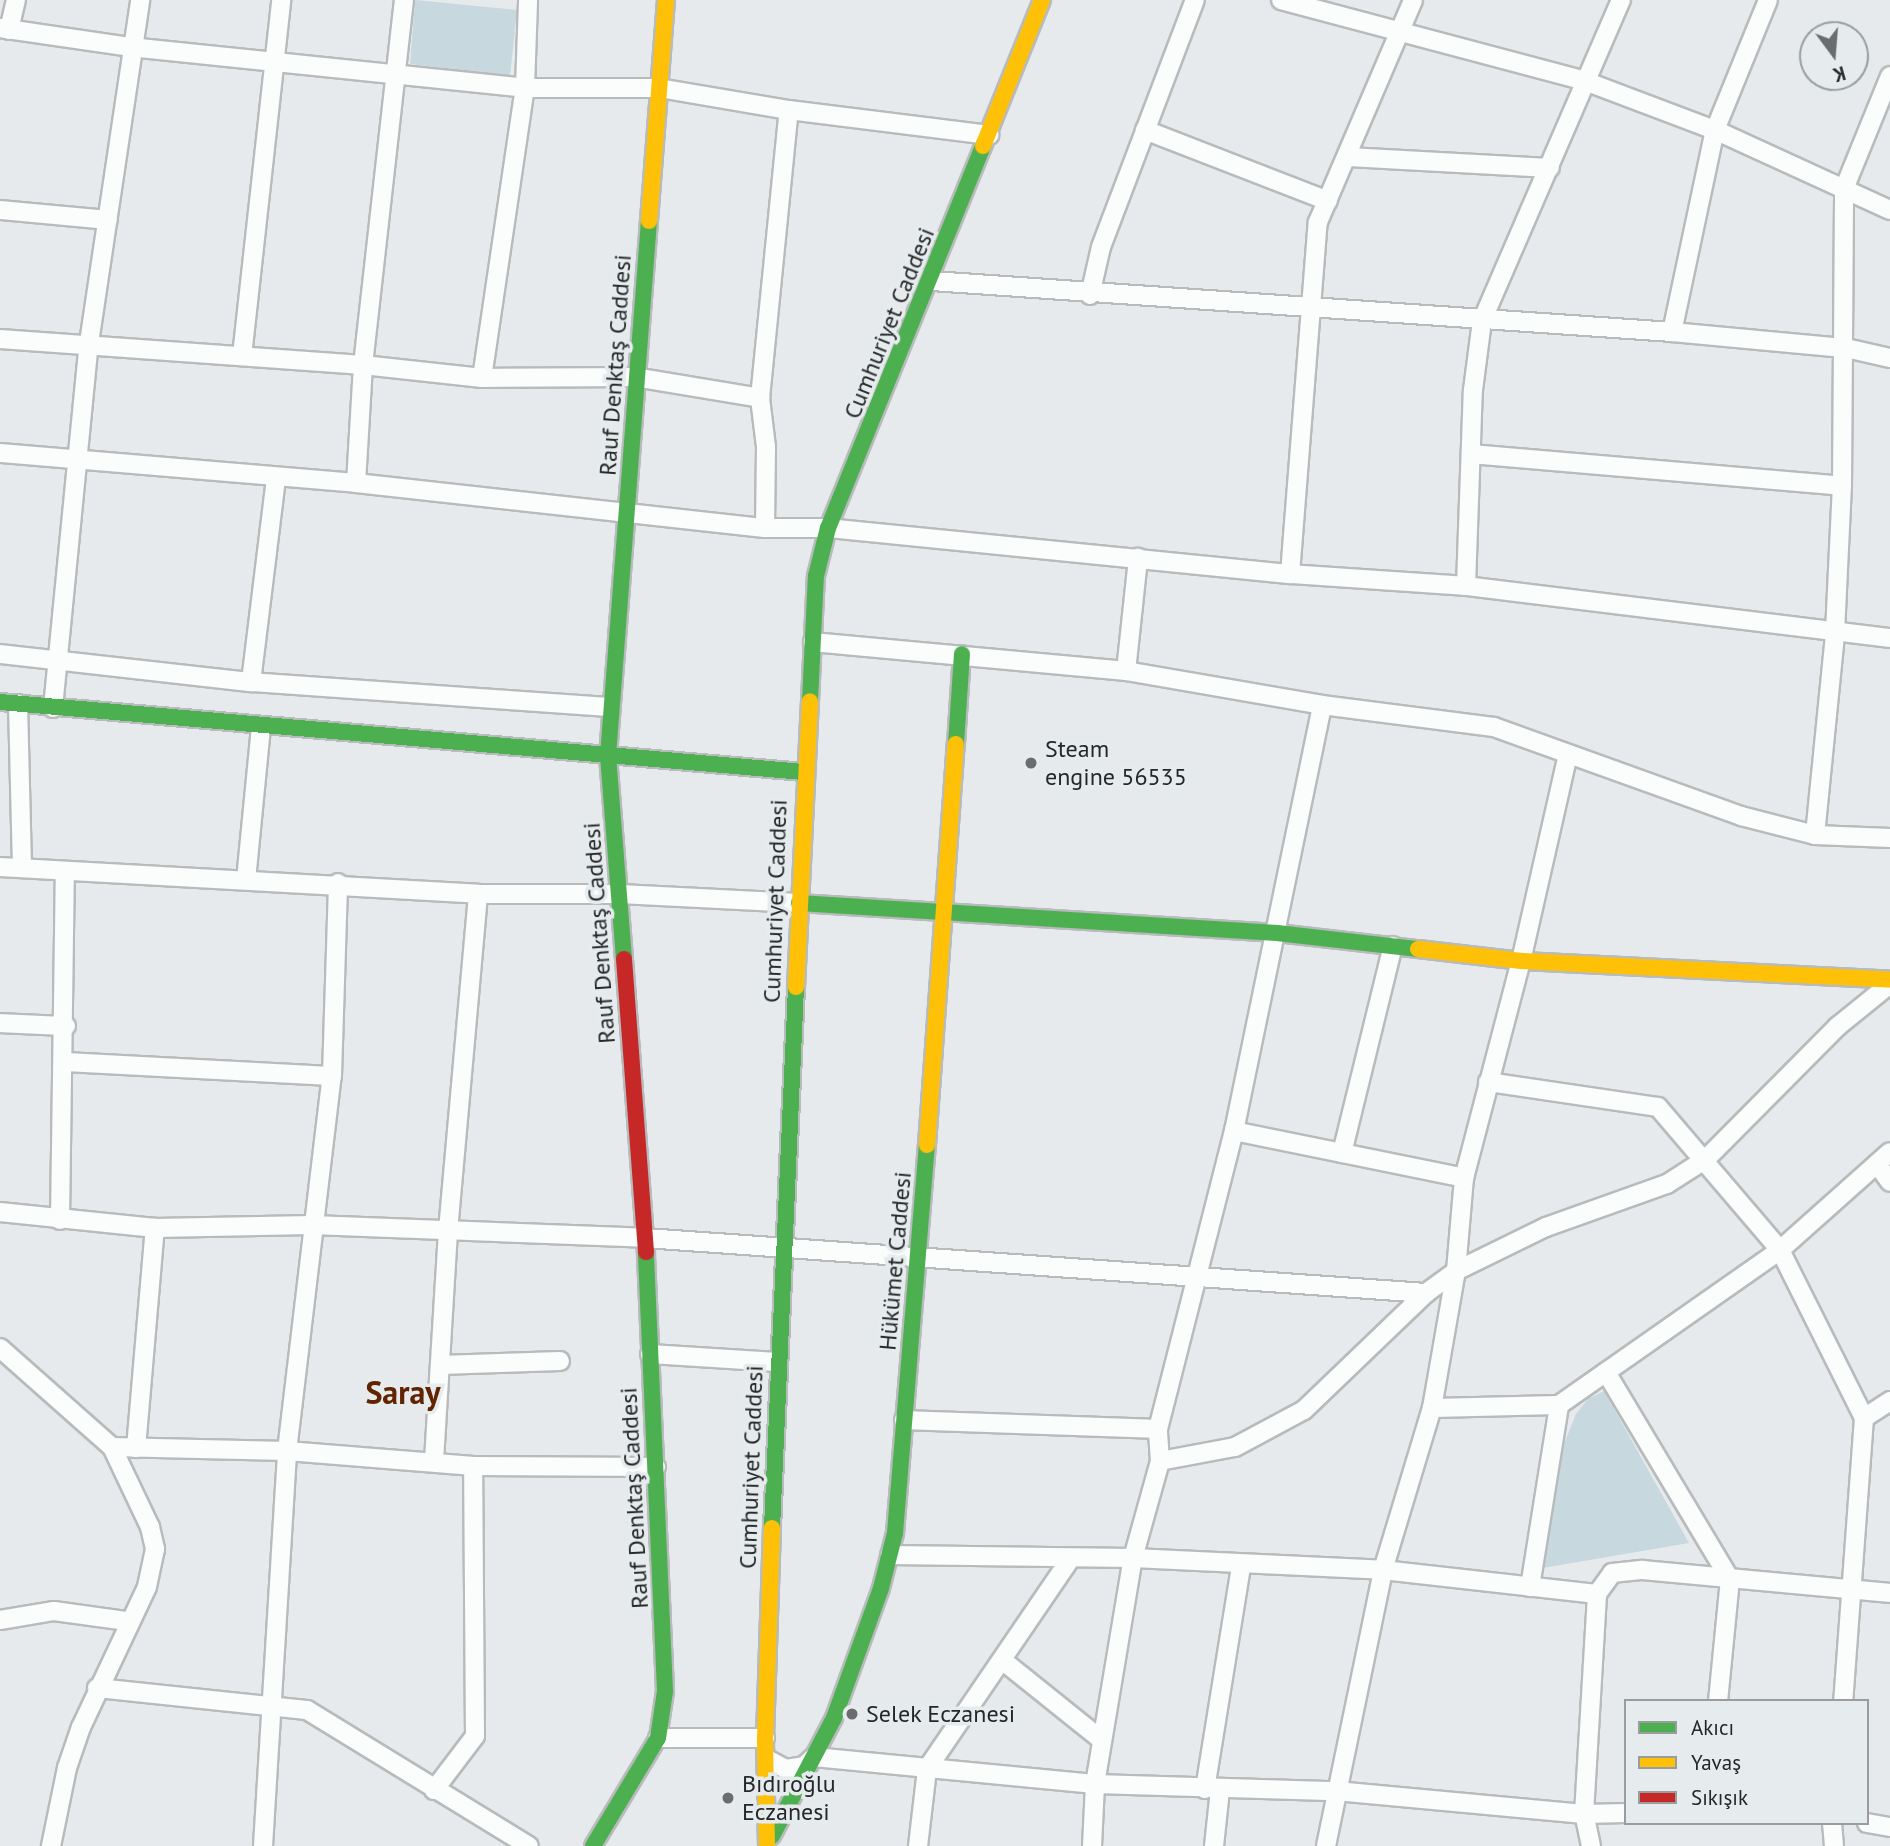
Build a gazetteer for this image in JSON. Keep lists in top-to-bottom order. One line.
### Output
{"streets":{"street":["Cumhuriyet Caddesi","Rauf Denktaş Caddesi","Hükümet Caddesi"]},"crossings":[["Cumhuriyet Caddesi","Hükümet Caddesi"]],"districts":["Saray"],"places":["Steam engine 56535","Selek Eczanesi","Bıdıroğlu Eczanesi"],"legend":["Akıcı","Yavaş","Sıkışık"],"north":"bottom"}
